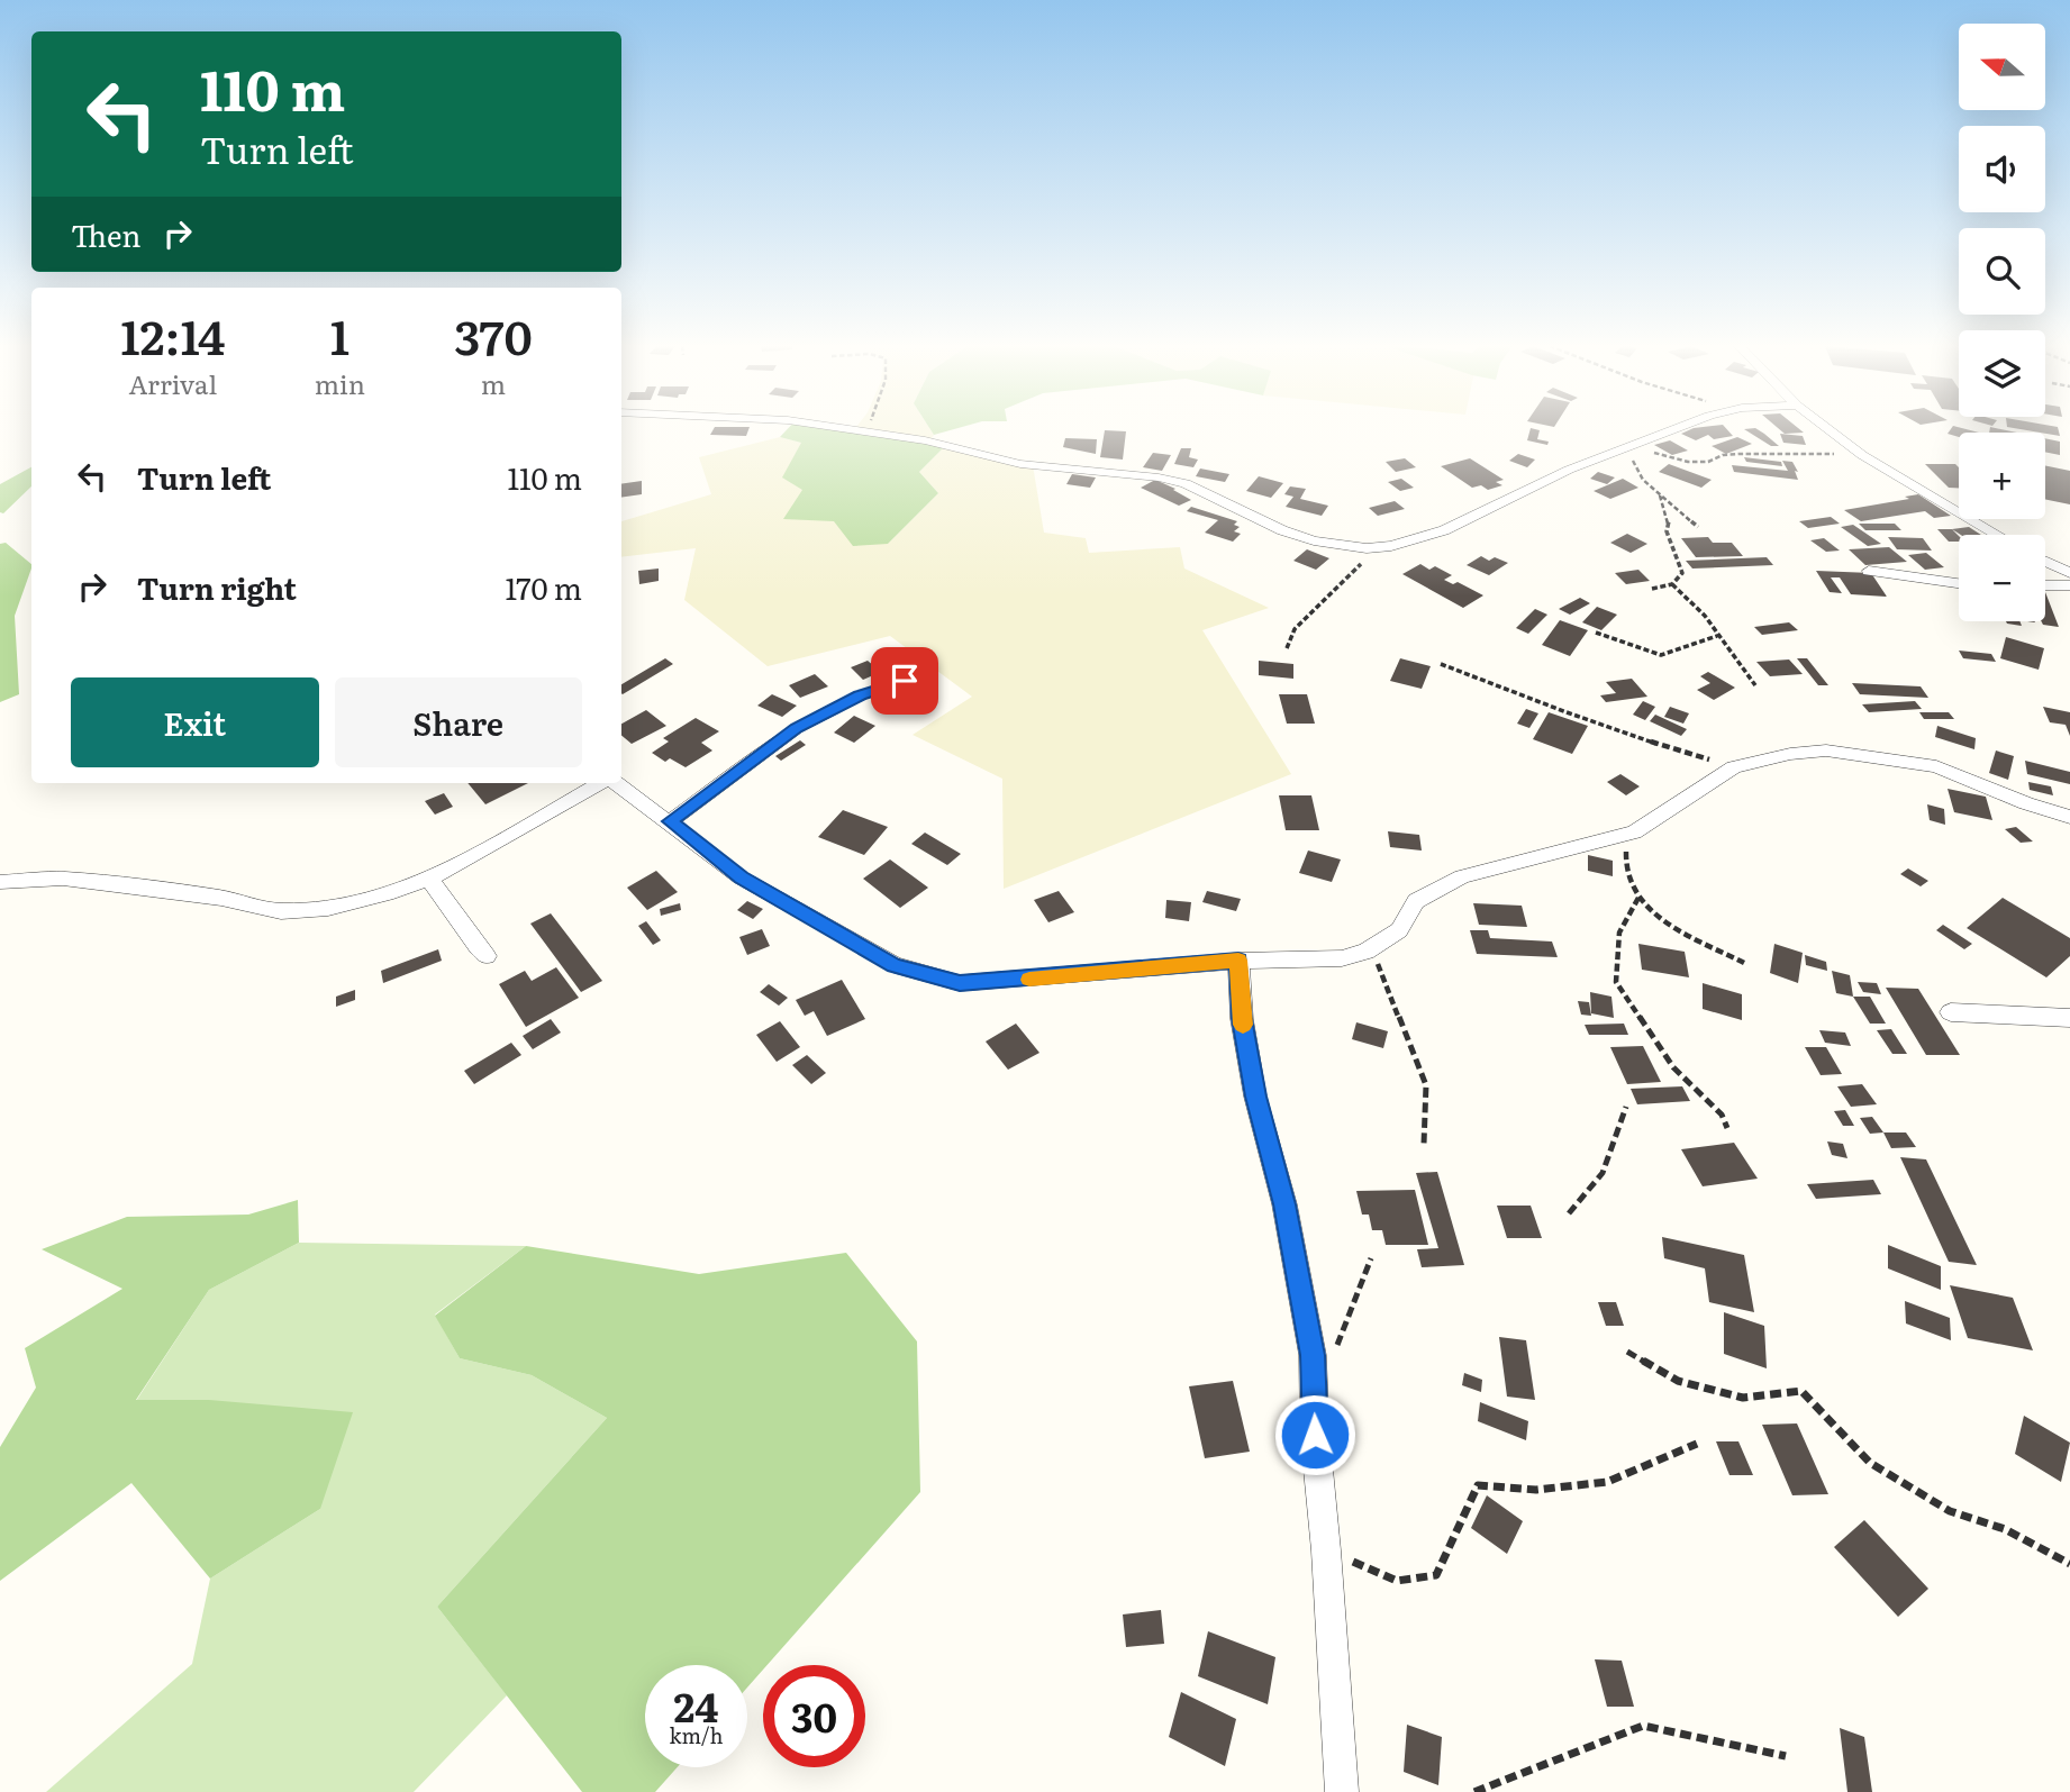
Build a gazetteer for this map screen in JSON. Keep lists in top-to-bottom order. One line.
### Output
{"north":"left","page":{"map_buttons":["+","−"],"turn":["110 m","Turn left"],"then":"Then","eta":["12:14","Arrival","1","min","370","m"],"list":[{"name":"Turn left","value":"110 m"},{"name":"Turn right","value":"170 m"}],"buttons":["Exit","Share"],"speed":"24 km/h","limit":"30"}}
